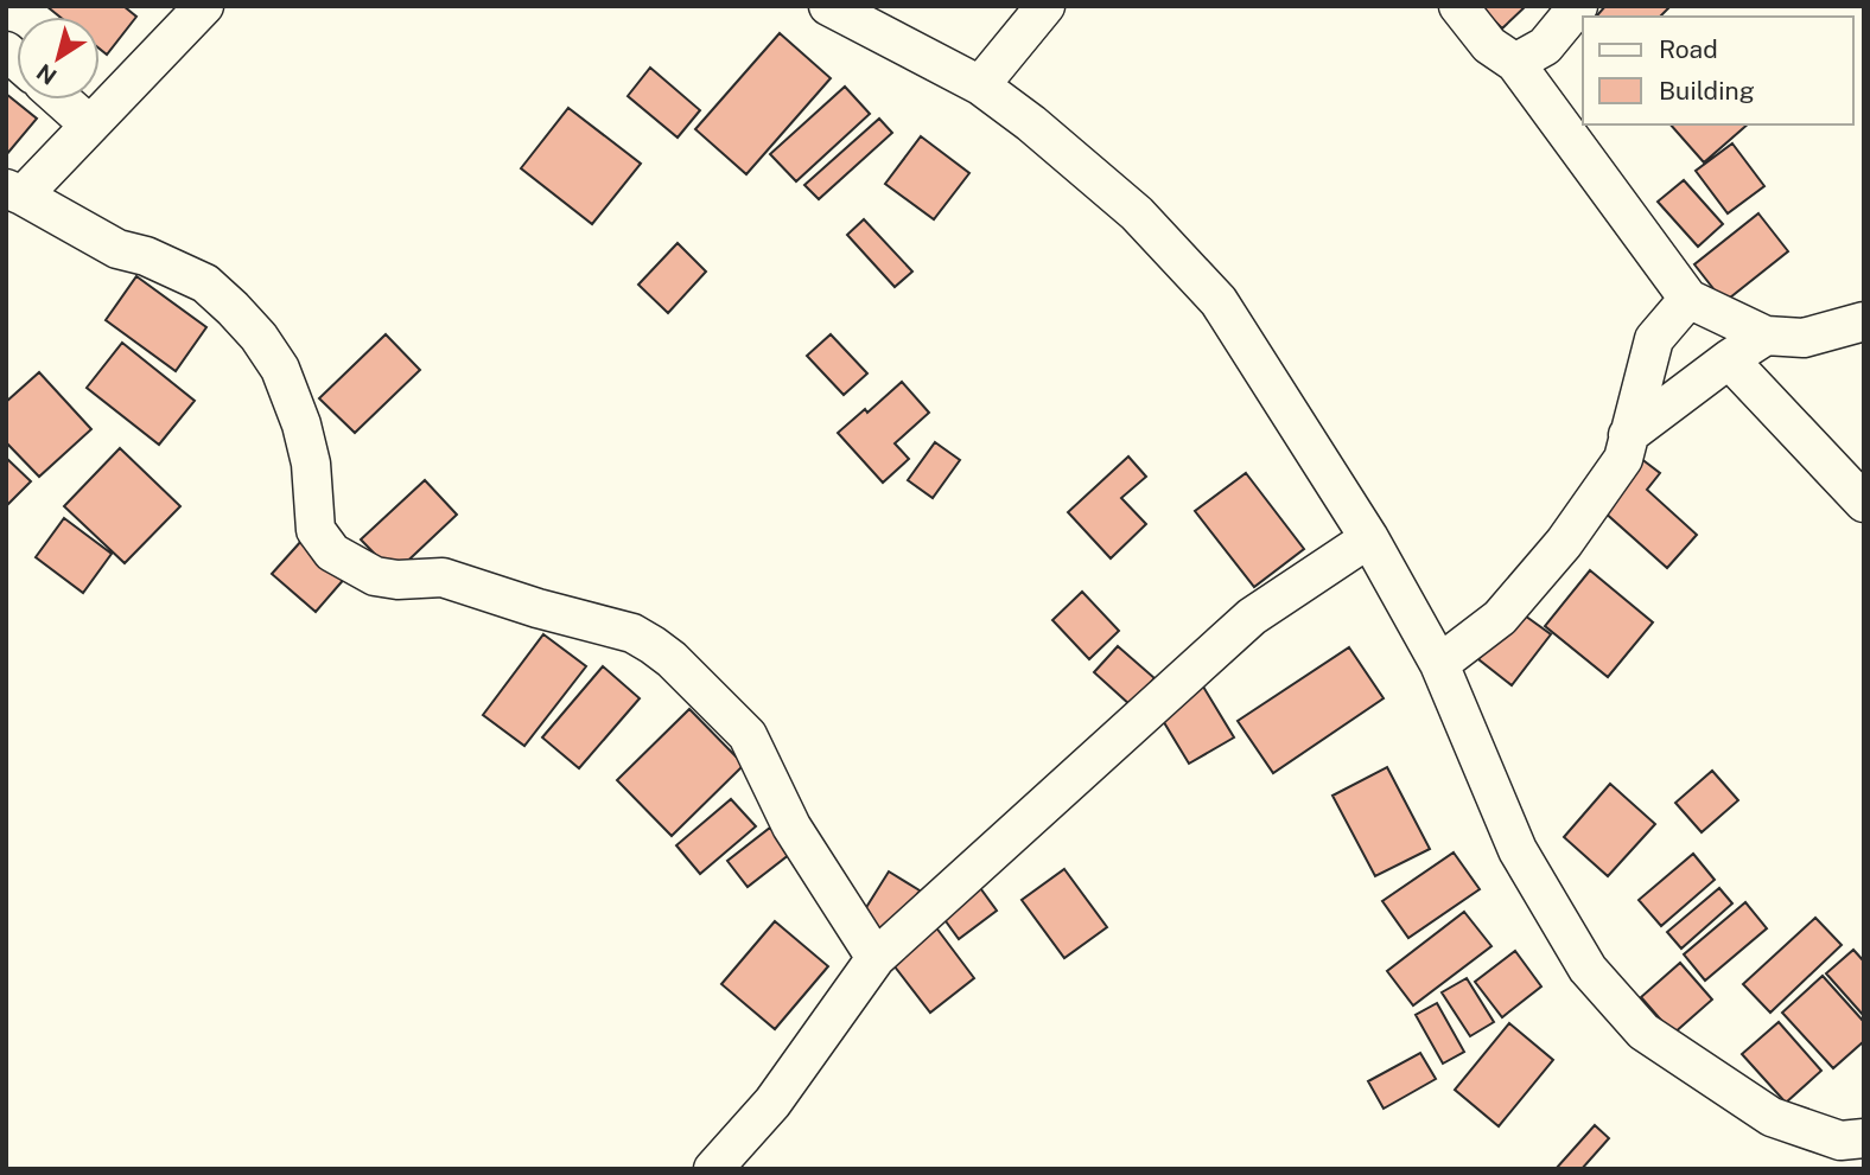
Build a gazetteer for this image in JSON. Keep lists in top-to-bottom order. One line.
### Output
{"legend":["Road","Building"],"north":"bottom left"}
